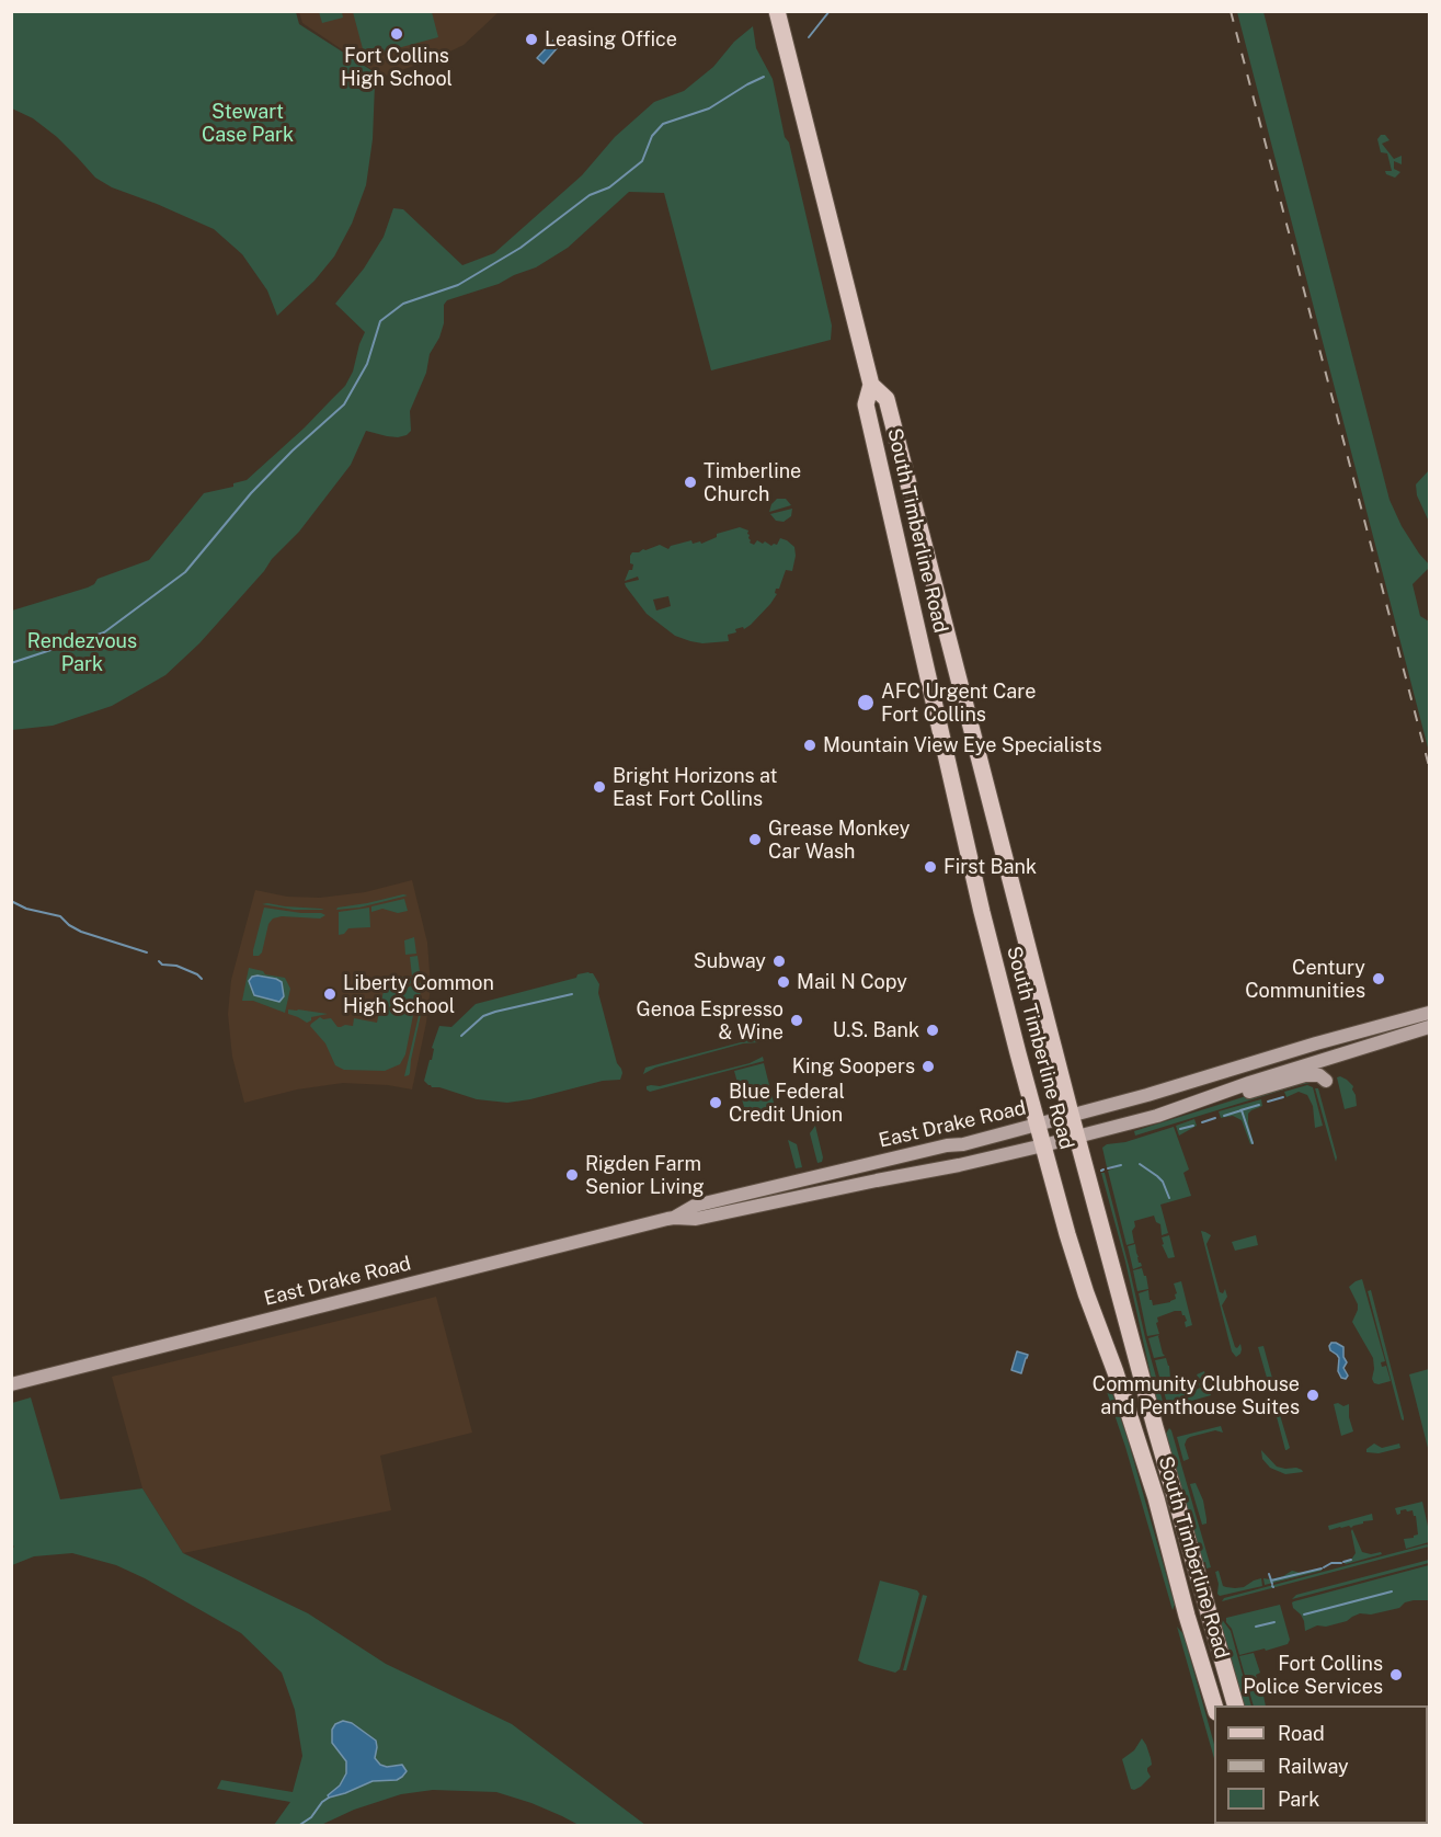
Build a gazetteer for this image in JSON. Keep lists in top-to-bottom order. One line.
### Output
{"streets":{"main road":["South Timberline Road","East Drake Road"]},"crossings":[["South Timberline Road","East Drake Road"]],"parks":["Stewart Case Park","Rendezvous Park"],"places":["Fort Collins High School","Leasing Office","Timberline Church","AFC Urgent Care Fort Collins","Mountain View Eye Specialists","Bright Horizons at East Fort Collins","Grease Monkey Car Wash","First Bank","Subway","Century Communities","Mail N Copy","Liberty Common High School","Genoa Espresso & Wine","U.S. Bank","King Soopers","Blue Federal Credit Union","Rigden Farm Senior Living","Community Clubhouse and Penthouse Suites","Fort Collins Police Services"],"legend":["Road","Railway","Park"]}
